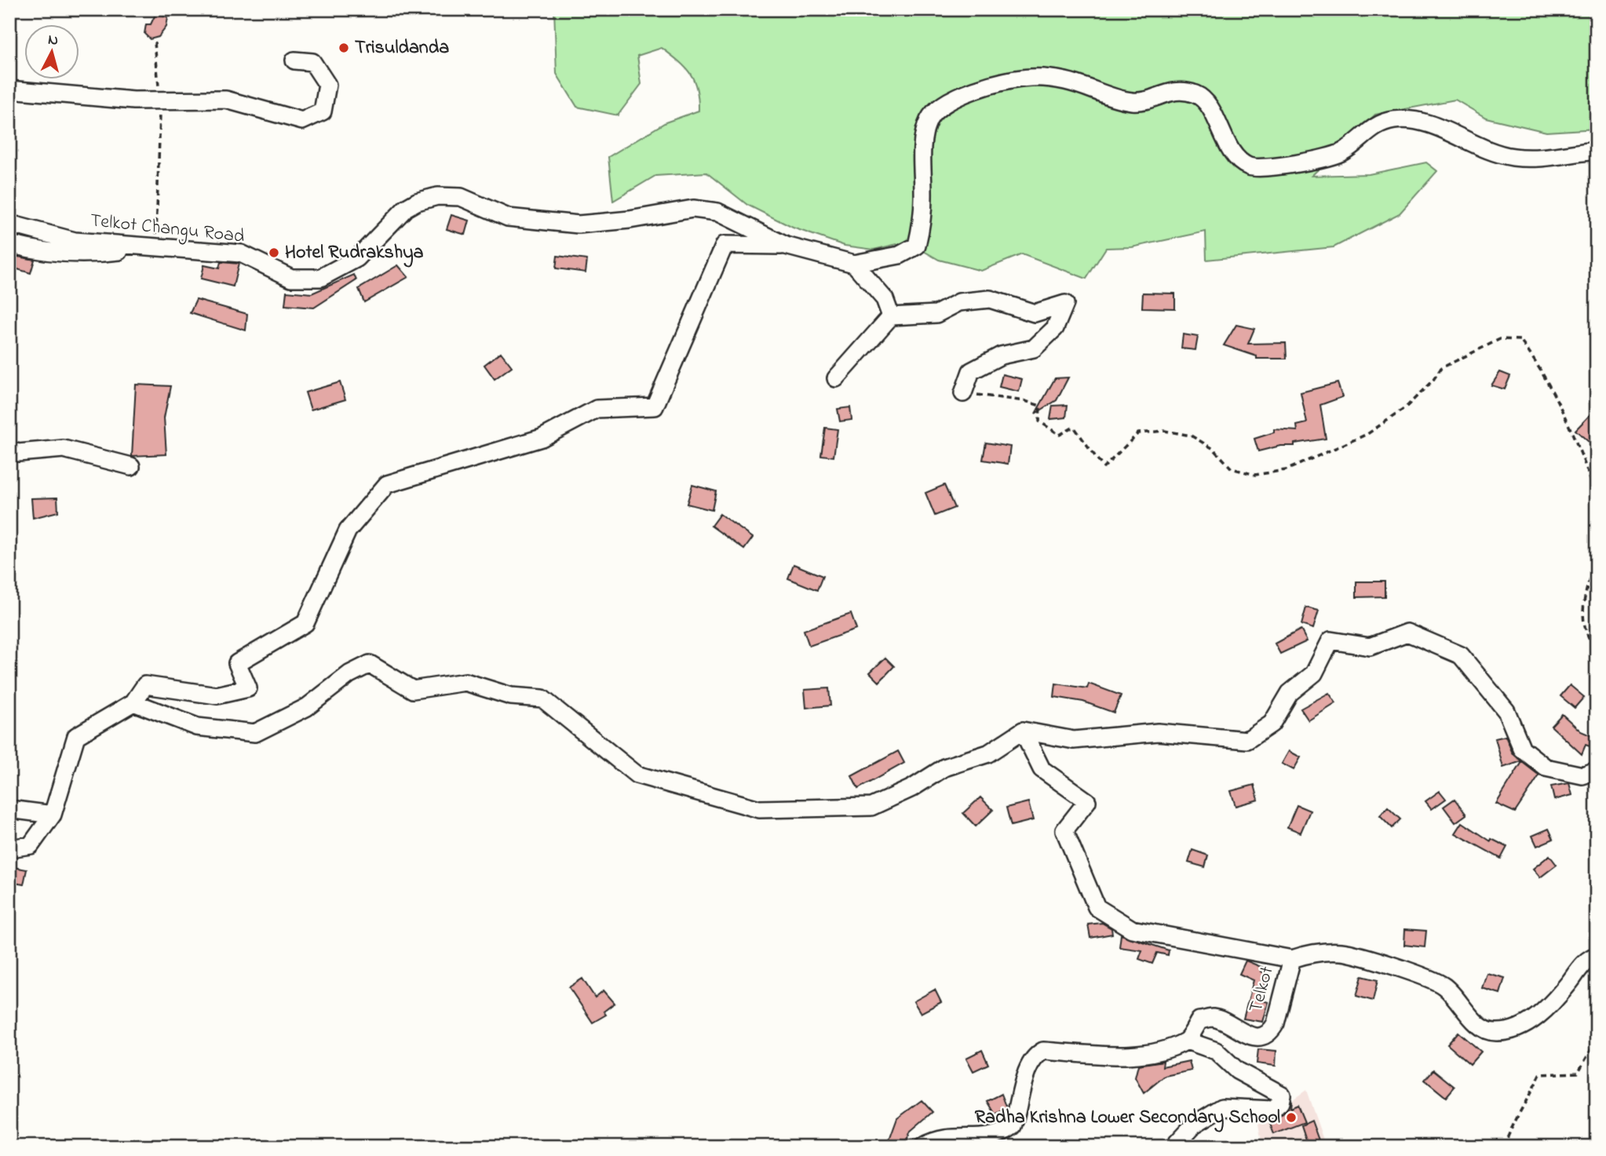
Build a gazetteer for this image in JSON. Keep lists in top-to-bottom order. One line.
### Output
{"streets":{"street":["Telkot Changu Road","Telkot"]},"places":["Trisuldanda","Hotel Rudrakshya","Radha Krishna Lower Secondary School"],"north":"top"}
